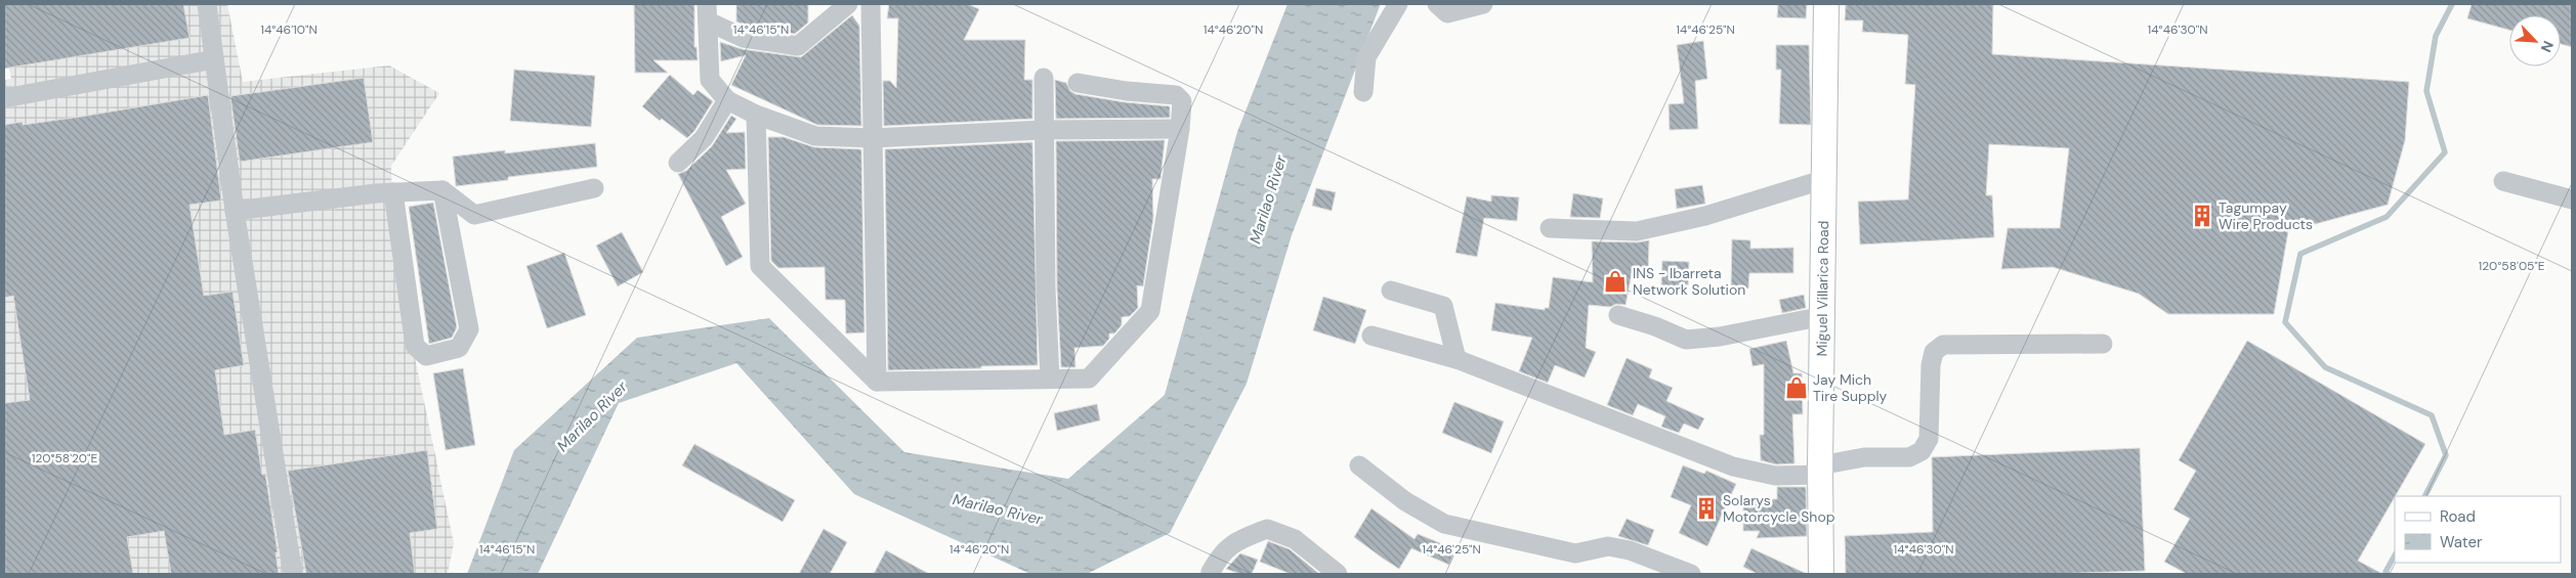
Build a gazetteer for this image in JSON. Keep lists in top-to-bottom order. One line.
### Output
{"streets":{"main road":["Miguel Villarica Road"]},"water":["Marilao River"],"places":{"building":["Tagumpay Wire Products","Solarys Motorcycle Shop"],"shop":["INS - Ibarreta Network Solution","Jay Mich Tire Supply"]},"legend":["Road","Water"],"north":"bottom right","coordinates":["14°46'10\"N","14°46'15\"N","14°46'20\"N","14°46'25\"N","14°46'30\"N","120°58'05\"E","120°58'20\"E"]}
